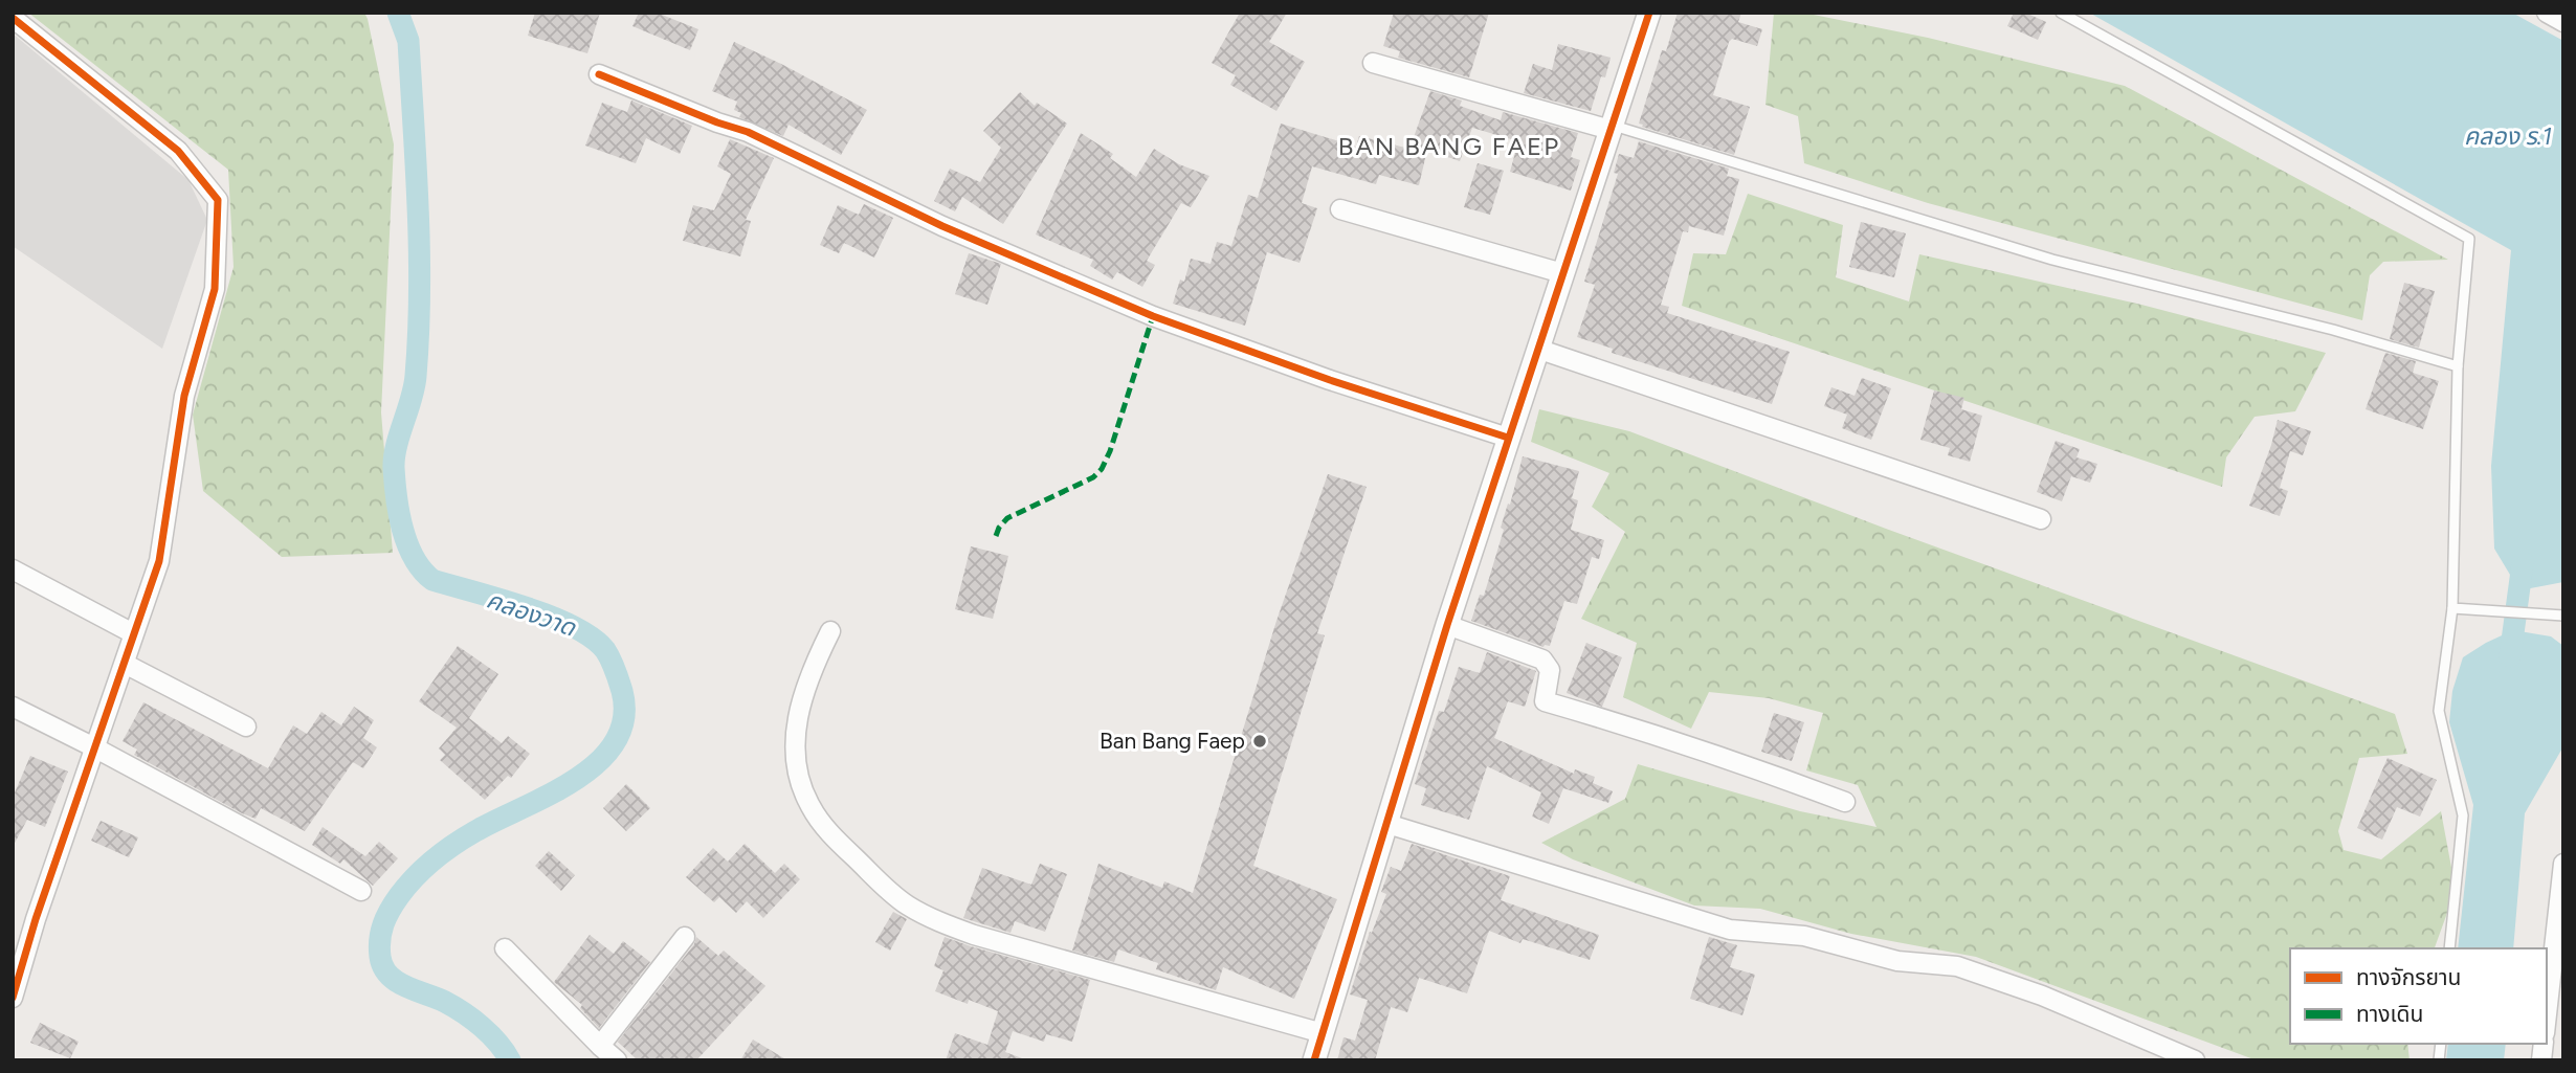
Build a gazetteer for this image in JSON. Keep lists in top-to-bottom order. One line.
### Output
{"districts":["BAN BANG FAEP"],"water":["คลอง ร.1","คลองวาด"],"places":["Ban Bang Faep"],"legend":["ทางจักรยาน","ทางเดิน"]}
